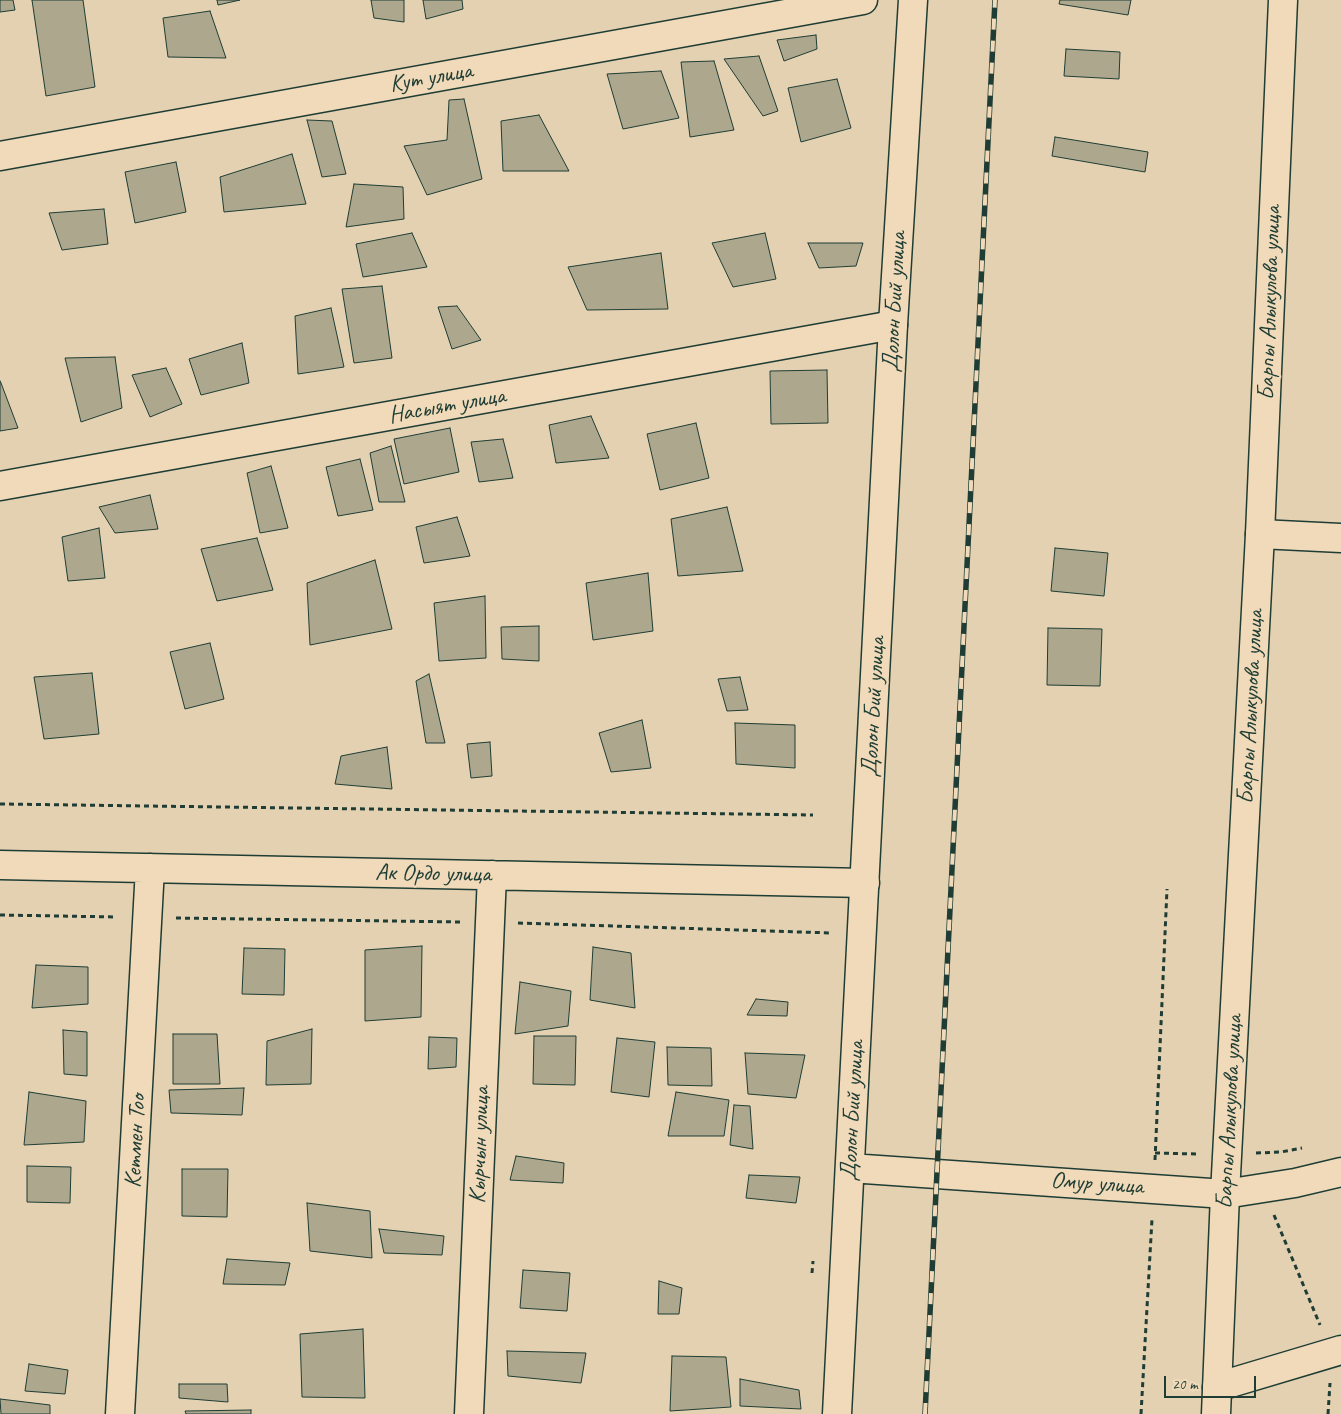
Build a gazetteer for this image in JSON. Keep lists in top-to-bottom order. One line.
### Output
{"streets":{"street":["Кут улица","Долон Бий улица","Барпы Алыкулова улица","Насыят улица","Ак Ордо улица","Кетмен Тоо","Кырчын улица","Омур улица"]},"crossings":[["Долон Бий улица","Насыят улица"],["Долон Бий улица","Ак Ордо улица"],["Долон Бий улица","Омур улица"],["Барпы Алыкулова улица","Омур улица"],["Ак Ордо улица","Кетмен Тоо"],["Ак Ордо улица","Кырчын улица"]],"scale_bar":"20 m"}
